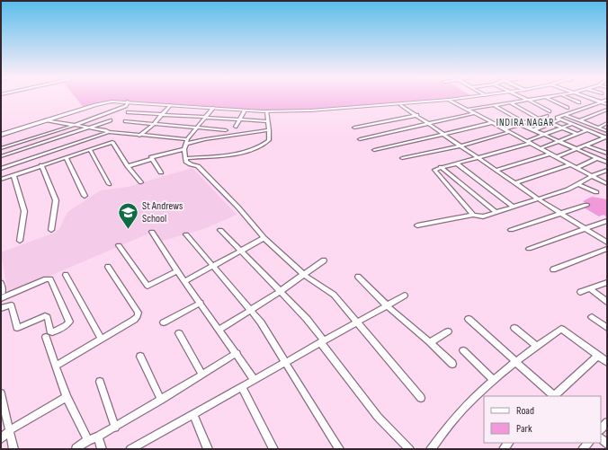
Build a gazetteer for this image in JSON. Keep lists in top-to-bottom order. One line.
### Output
{"districts":["INDIRA NAGAR"],"places":{"school or university":["St Andrews School"]},"legend":["Road","Park"]}
